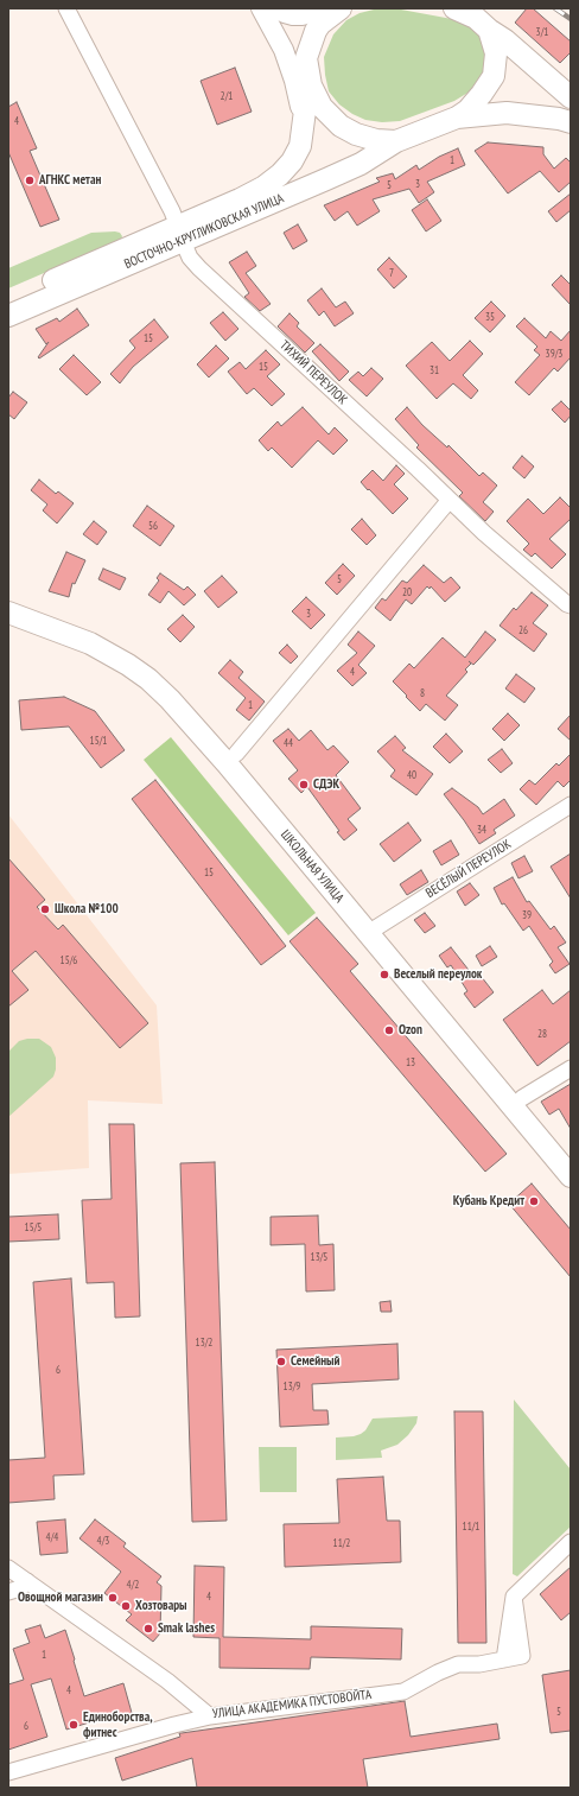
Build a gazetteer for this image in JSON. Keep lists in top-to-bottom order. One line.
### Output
{"streets":{"main road":["ВОСТОЧНО-КРУГЛИКОВСКАЯ УЛИЦА","ШКОЛЬНАЯ УЛИЦА"],"street":["ТИХИЙ ПЕРЕУЛОК","ВЕСЁЛЫЙ ПЕРЕУЛОК","УЛИЦА АКАДЕМИКА ПУСТОВОЙТА"]},"crossings":[["ВОСТОЧНО-КРУГЛИКОВСКАЯ УЛИЦА","ТИХИЙ ПЕРЕУЛОК"],["ШКОЛЬНАЯ УЛИЦА","ВЕСЁЛЫЙ ПЕРЕУЛОК"]],"places":["АГНКС метан","СДЭК","Школа №100","Веселый переулок","Ozon","Кубань Кредит","Семейный","Овощной магазин","Хозтовары","Smak lashes","Единоборства, фитнес"],"house_numbers":["3/1","2/1","4","1","3","5","7","35","15","39/3","15","31","56","5","20","3","26","4","8","1","15/1","44","40","34","15","39","15/6","28","13","15/5","13/5","13/2","6","13/9","11/1","4/4","4/3","11/2","4/2","4","1","4","5","6"]}
